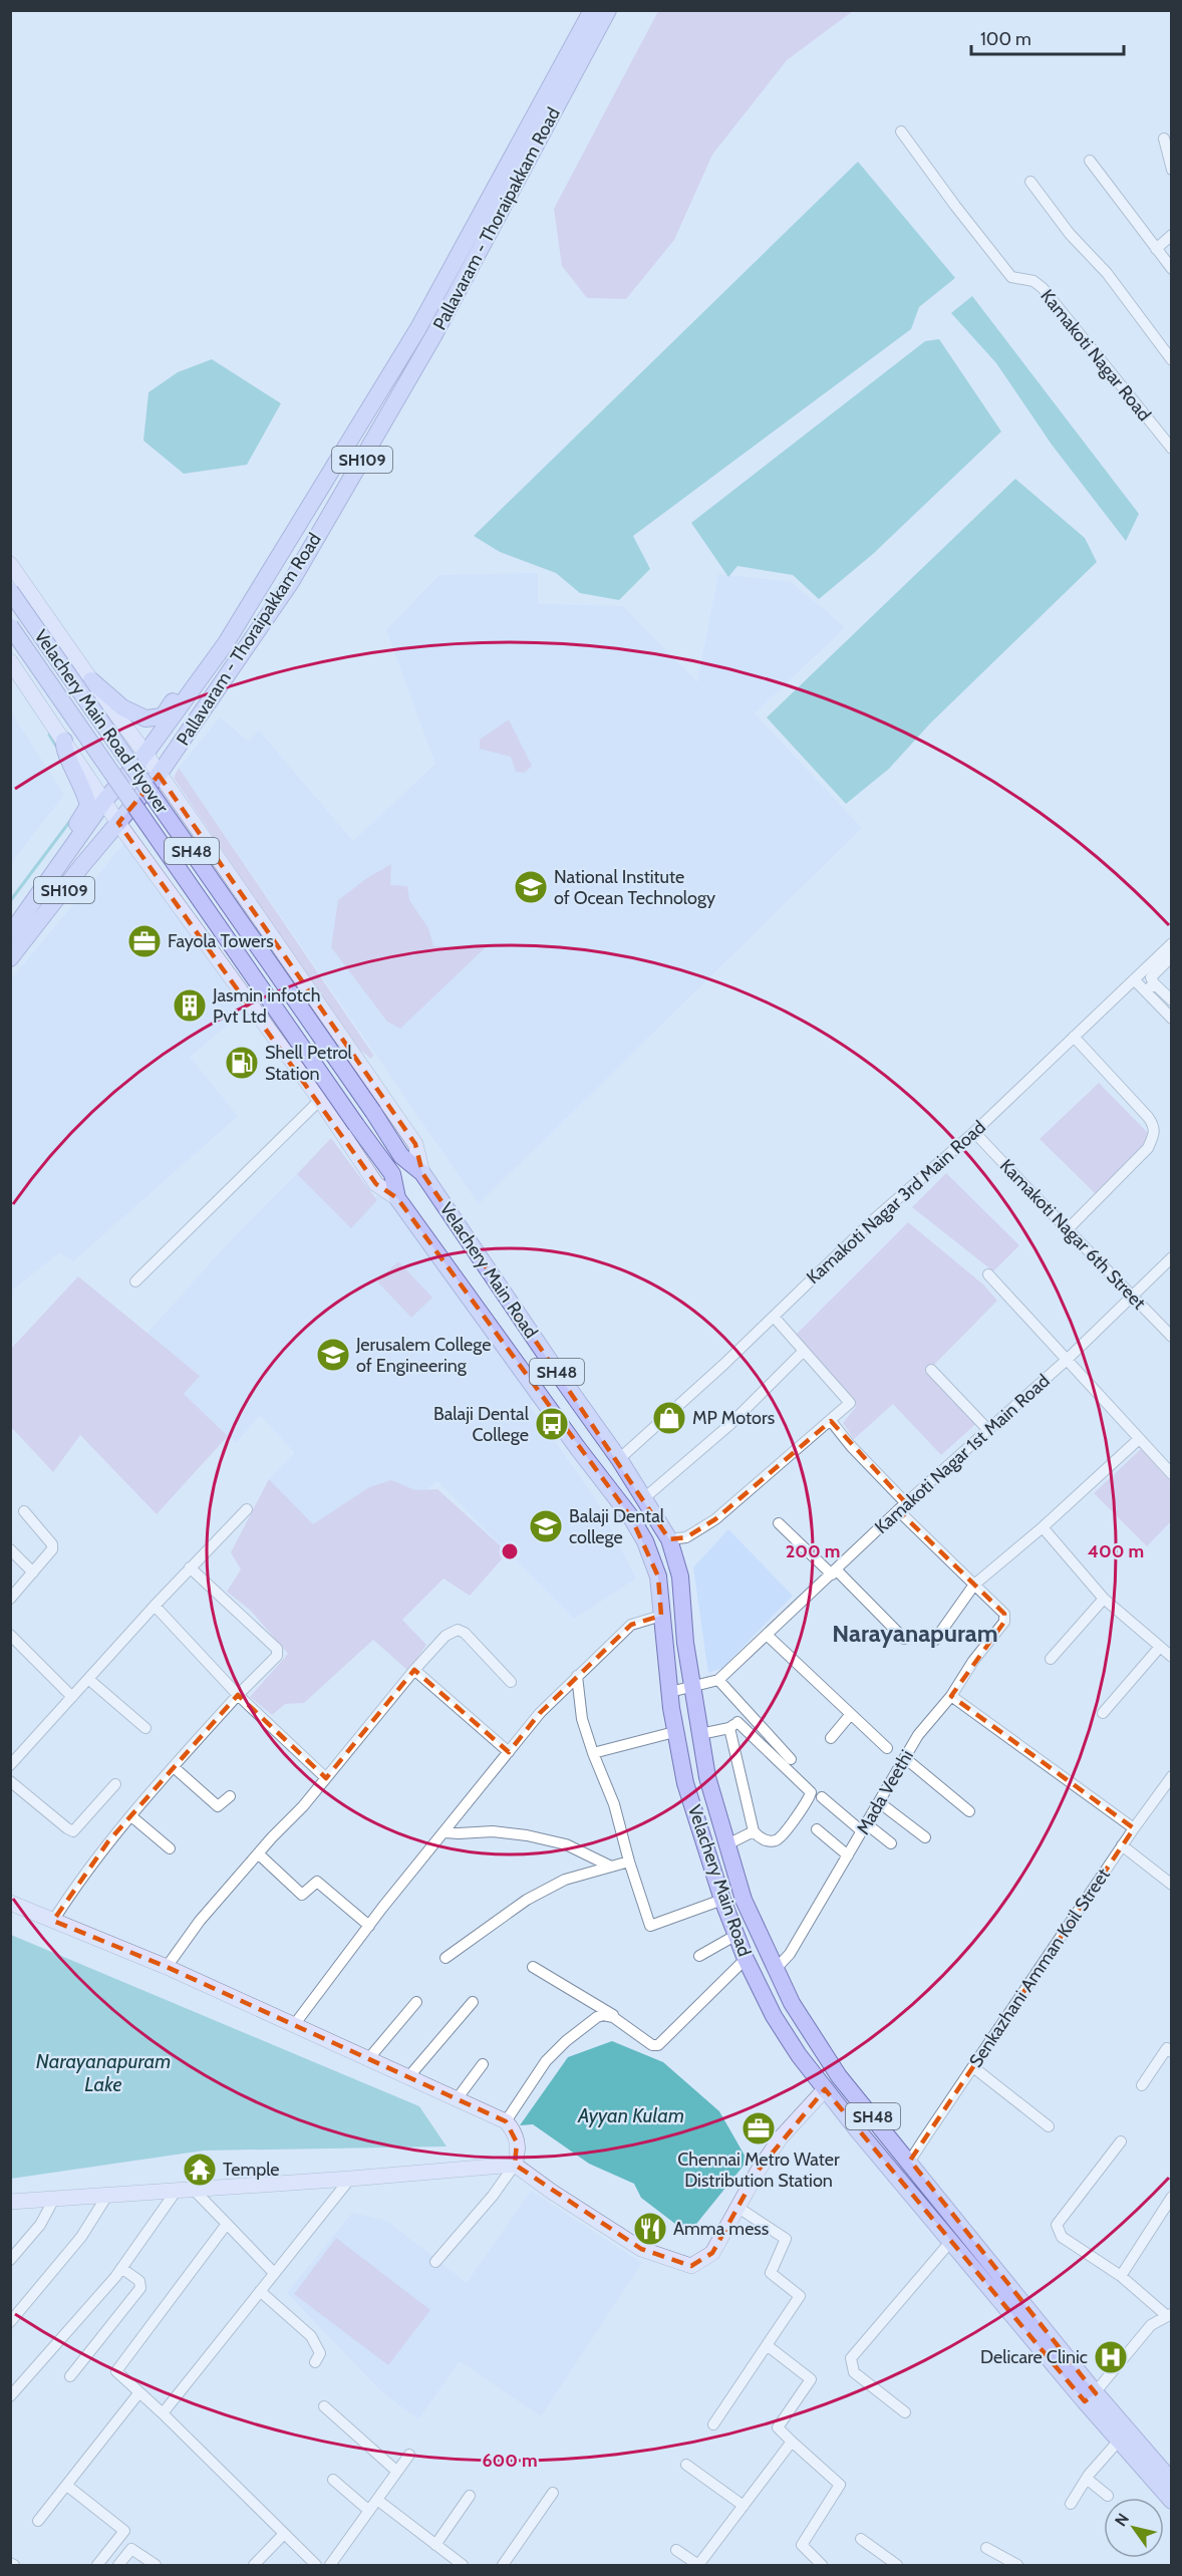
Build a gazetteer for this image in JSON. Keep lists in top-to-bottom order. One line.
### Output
{"streets":{"main road":["Pallavaram - Thoraipakkam Road","SH109","Velachery Main Road Flyover","SH48","Velachery Main Road"],"street":["Kamakoti Nagar Road","Kamakoti Nagar 3rd Main Road","Kamakoti Nagar 6th Street","Kamakoti Nagar 1st Main Road","Mada Veethi","Senkazhani Amman Koil Street"]},"crossings":[["Velachery Main Road Flyover","Velachery Main Road"],["Kamakoti Nagar 3rd Main Road","Kamakoti Nagar 6th Street"],["Kamakoti Nagar 3rd Main Road","Velachery Main Road"],["Kamakoti Nagar 6th Street","Kamakoti Nagar 1st Main Road"],["Velachery Main Road","Kamakoti Nagar 1st Main Road"],["Velachery Main Road","Mada Veethi"],["Velachery Main Road","Senkazhani Amman Koil Street"]],"districts":["Narayanapuram"],"water":["Narayanapuram Lake","Ayyan Kulam"],"places":{"school or university":["National Institute of Ocean Technology","Jerusalem College of Engineering","Balaji Dental college"],"office":["Fayola Towers","Chennai Metro Water Distribution Station"],"building":["Jasmin infotch Pvt Ltd"],"fuel station":["Shell Petrol Station"],"shop":["MP Motors"],"bus stop":["Balaji Dental College"],"temple":["Temple"],"restaurant":["Amma mess"],"hospital":["Delicare Clinic"]},"scale_bar":"100 m","north":"top left","rings":["200 m","400 m","600 m"]}
